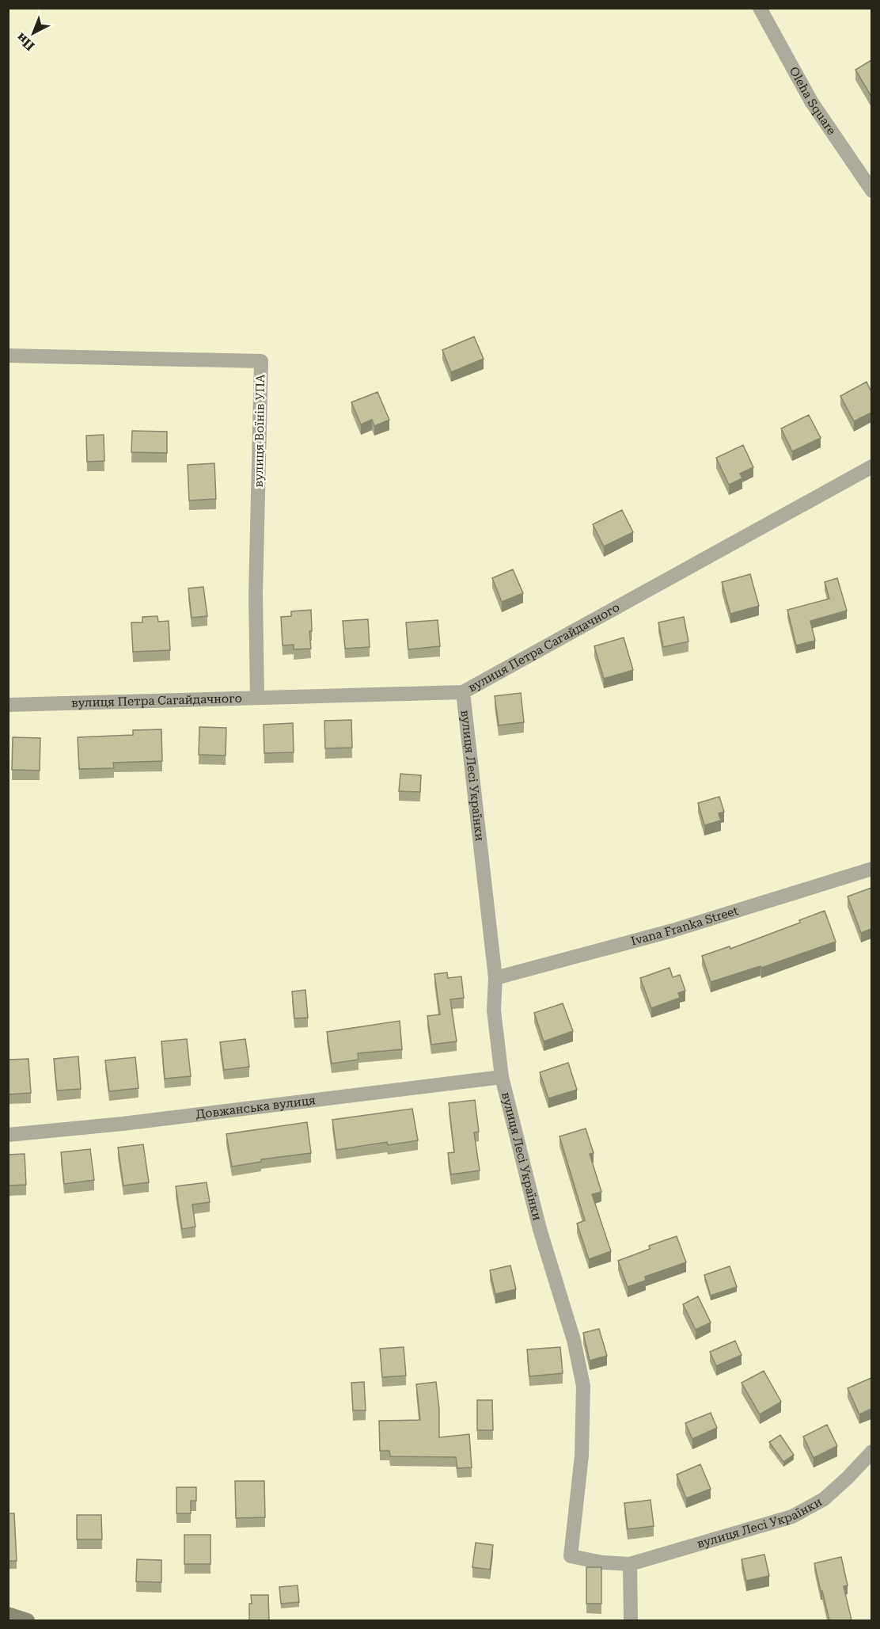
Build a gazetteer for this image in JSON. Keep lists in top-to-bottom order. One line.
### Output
{"streets":{"street":["Oleha Square","вулиця Воїнів УПА","вулиця Петра Сагайдачного","вулиця Лесі Українки","Ivana Franka Street","Довжанська вулиця"]},"crossings":[["вулиця Воїнів УПА","вулиця Петра Сагайдачного"],["вулиця Петра Сагайдачного","вулиця Лесі Українки"],["вулиця Лесі Українки","Ivana Franka Street"],["вулиця Лесі Українки","Довжанська вулиця"]],"north":"bottom left"}
